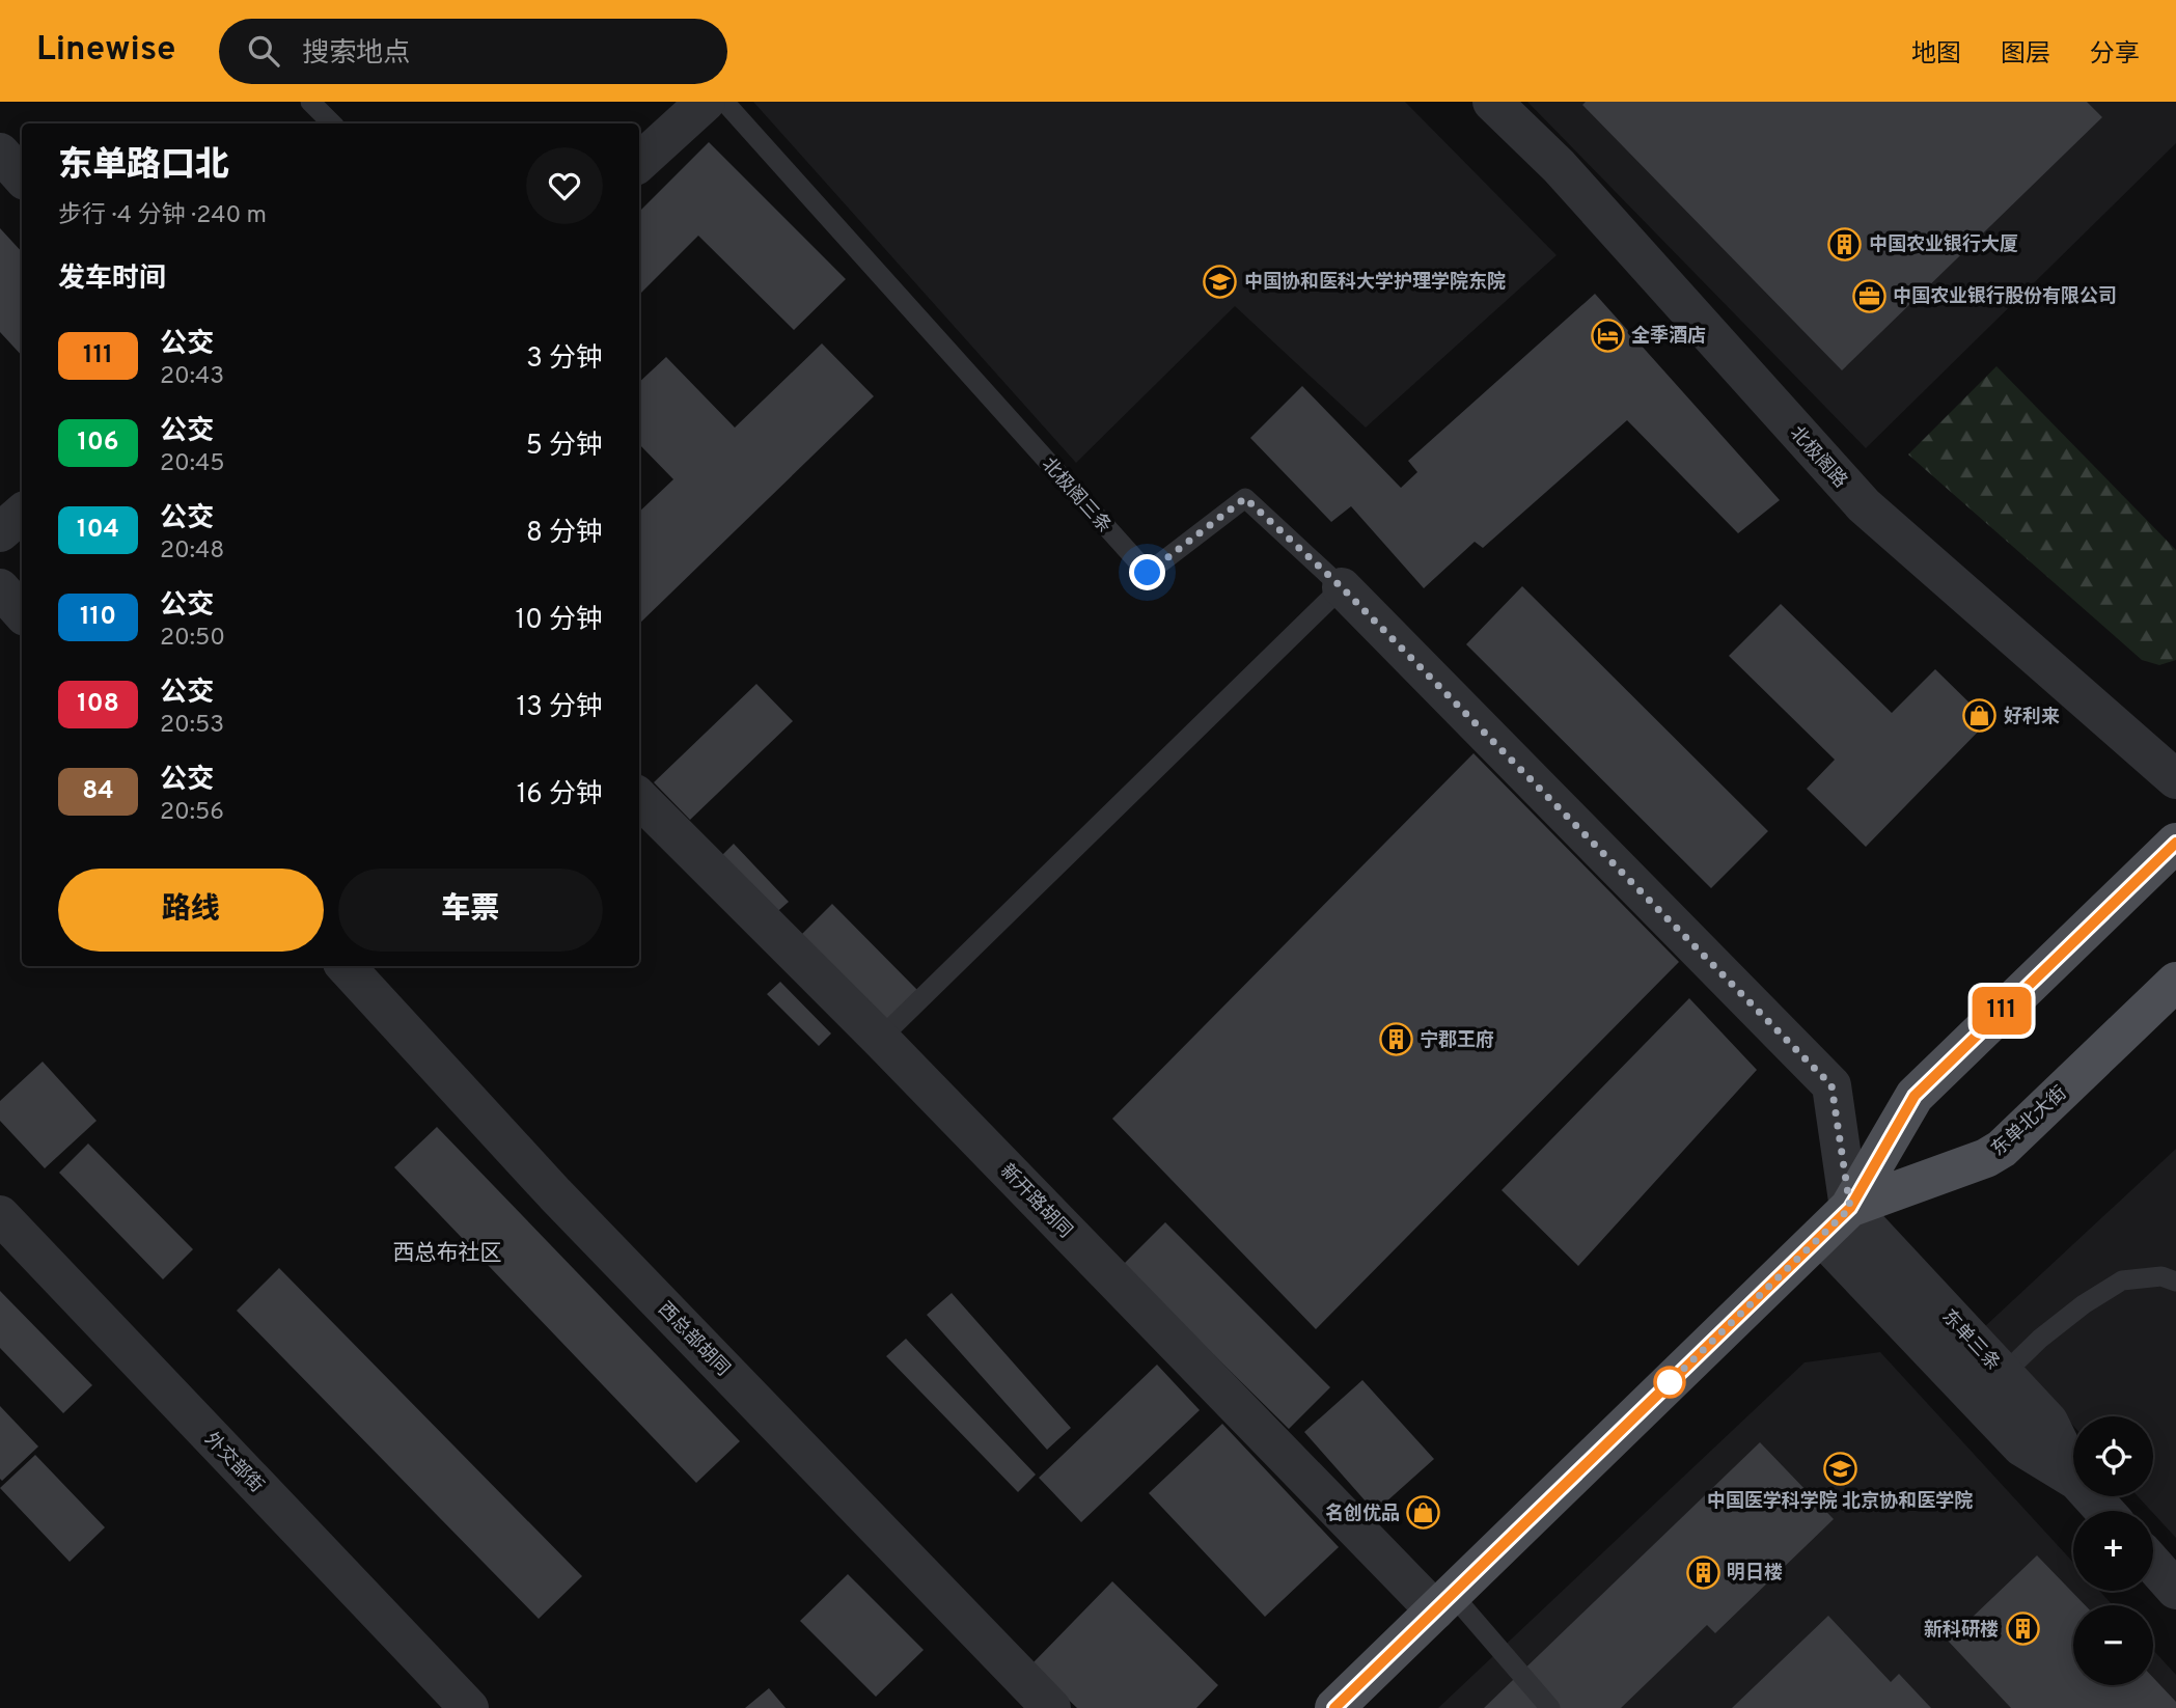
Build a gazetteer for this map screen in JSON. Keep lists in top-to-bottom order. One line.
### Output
{"streets":{"main road":["东单北大街"],"street":["北极阁路","北极阁三条","新开路胡同","西总部胡同","东单三条","外交部街"]},"crossings":[["北极阁三条","东单北大街"],["北极阁三条","东单三条"],["东单北大街","新开路胡同"],["东单北大街","东单三条"]],"districts":["西总布社区"],"places":{"building":["中国农业银行大厦","宁郡王府","明日楼","新科研楼"],"school or university":["中国协和医科大学护理学院东院","中国医学科学院 北京协和医学院"],"office":["中国农业银行股份有限公司"],"hotel":["全季酒店"],"shop":["好利来","名创优品"]},"lines":["bus line 111"],"page":{"header":"Linewise","search":"搜索地点","nav":["地图","图层","分享"],"on_map":"111","heading":[["东单路口北","步行 · 4 分钟 · 240 m"],"发车时间"],"list":[{"mark":"111","name":"公交","note":"20:43","value":"3 分钟"},{"mark":"106","name":"公交","note":"20:45","value":"5 分钟"},{"mark":"104","name":"公交","note":"20:48","value":"8 分钟"},{"mark":"110","name":"公交","note":"20:50","value":"10 分钟"},{"mark":"108","name":"公交","note":"20:53","value":"13 分钟"},{"mark":"84","name":"公交","note":"20:56","value":"16 分钟"}],"buttons":["路线","车票"],"map_buttons":["+","−"]}}
